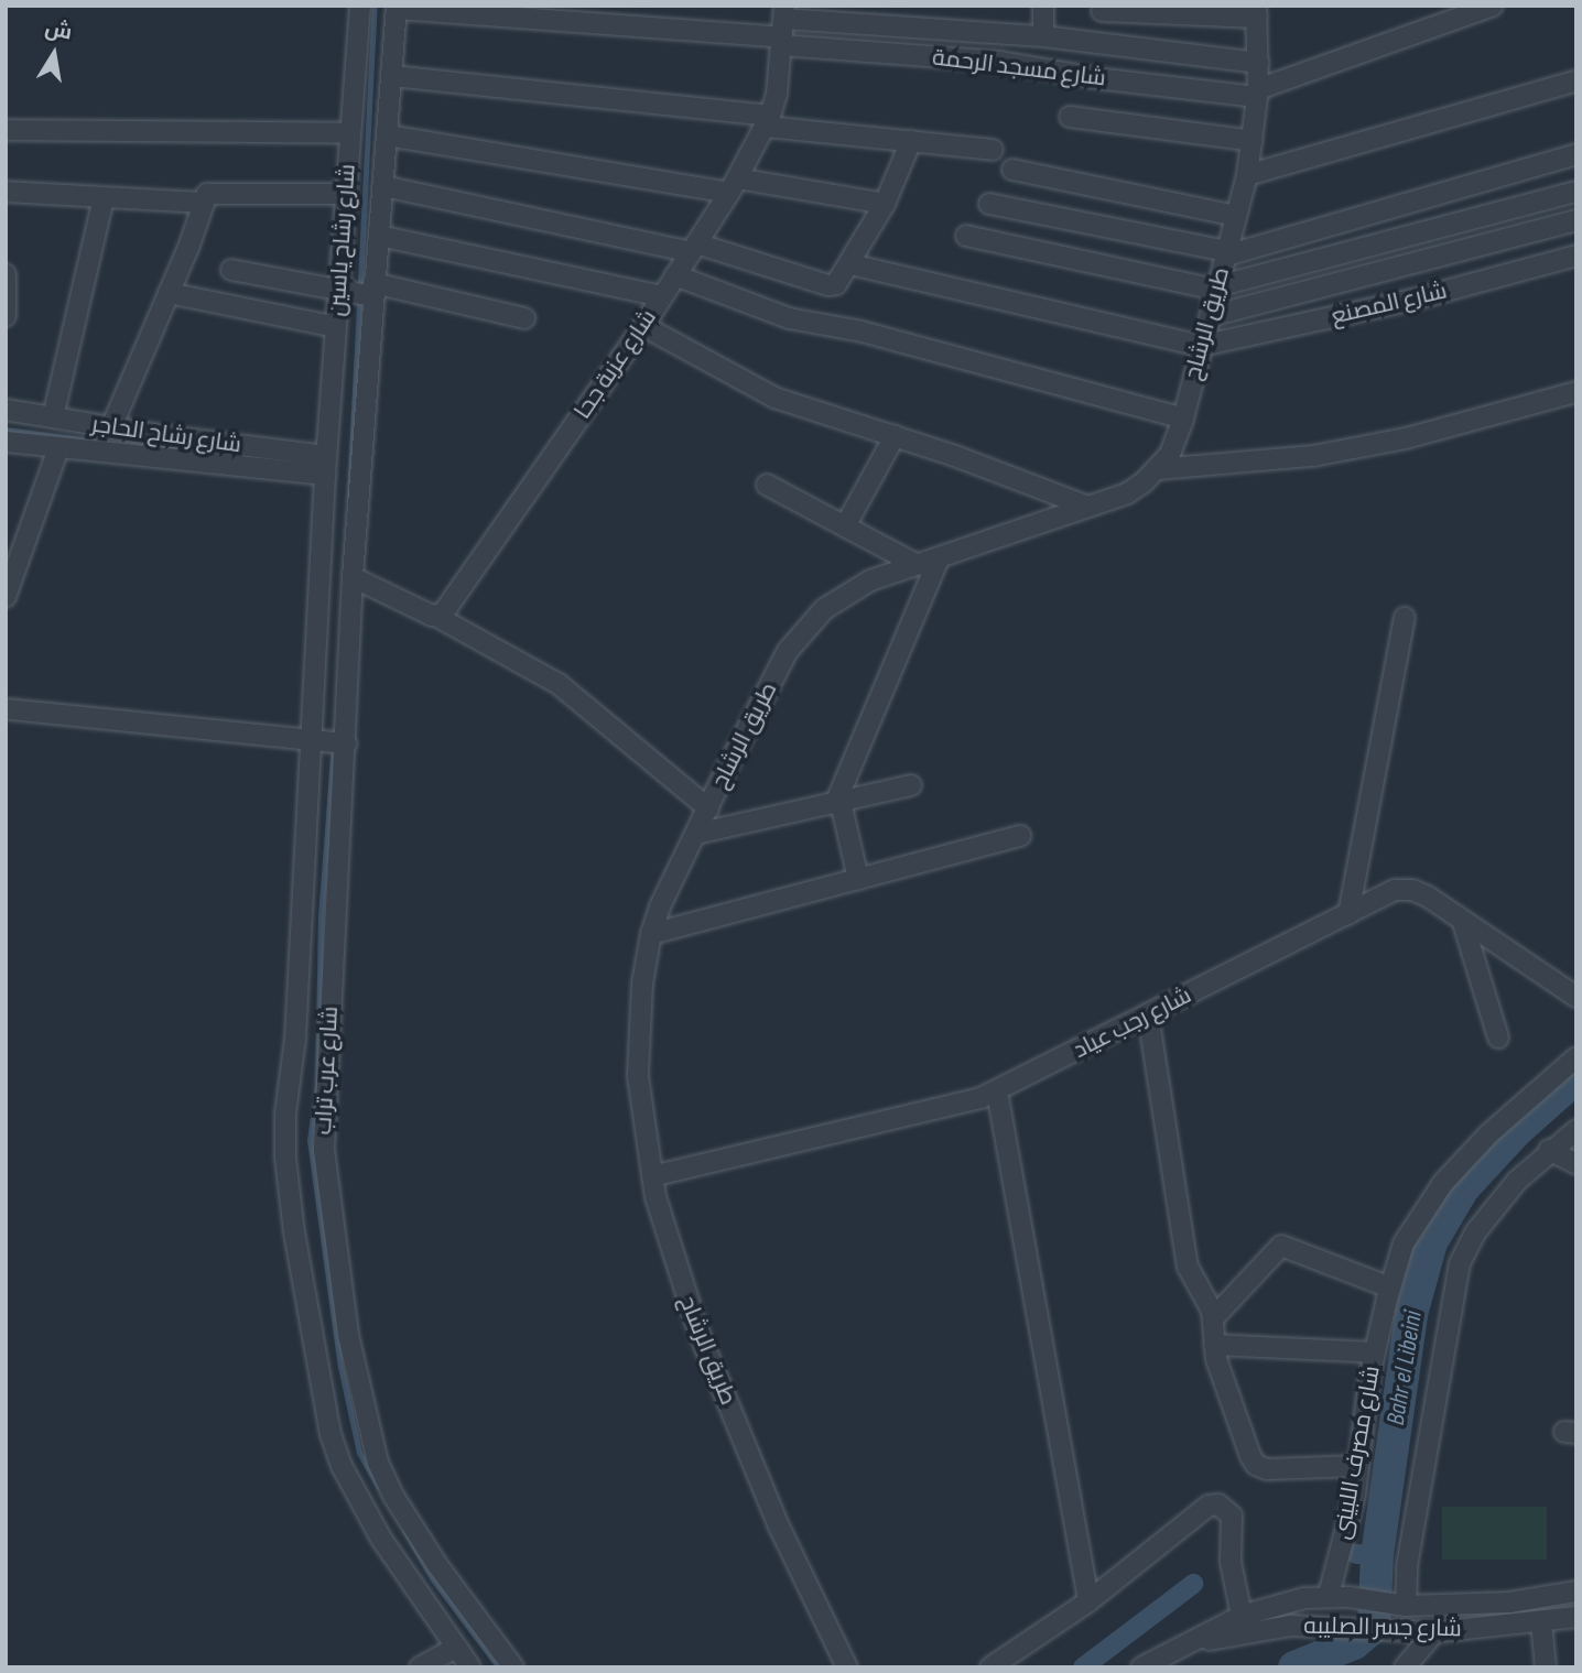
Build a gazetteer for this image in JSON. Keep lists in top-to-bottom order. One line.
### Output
{"streets":{"street":["شارع مسجد الرحمة","شارع رشاح ياسين","شارع المصنع","طريق الرشاح","شارع عزبة جحا","شارع رشاح الحاجر","شارع رجب عياد","شارع عرب تراب","شارع مصرف اللبينى","شارع جسر الصليبه"]},"crossings":[["شارع مسجد الرحمة","طريق الرشاح"],["شارع مسجد الرحمة","شارع عزبة جحا"],["شارع رشاح ياسين","شارع رشاح الحاجر"],["شارع رشاح ياسين","شارع عرب تراب"],["شارع المصنع","طريق الرشاح"],["طريق الرشاح","شارع رجب عياد"],["شارع رشاح الحاجر","شارع عرب تراب"],["شارع مصرف اللبينى","شارع جسر الصليبه"]],"water":["Bahr el Libeini"],"north":"top"}
